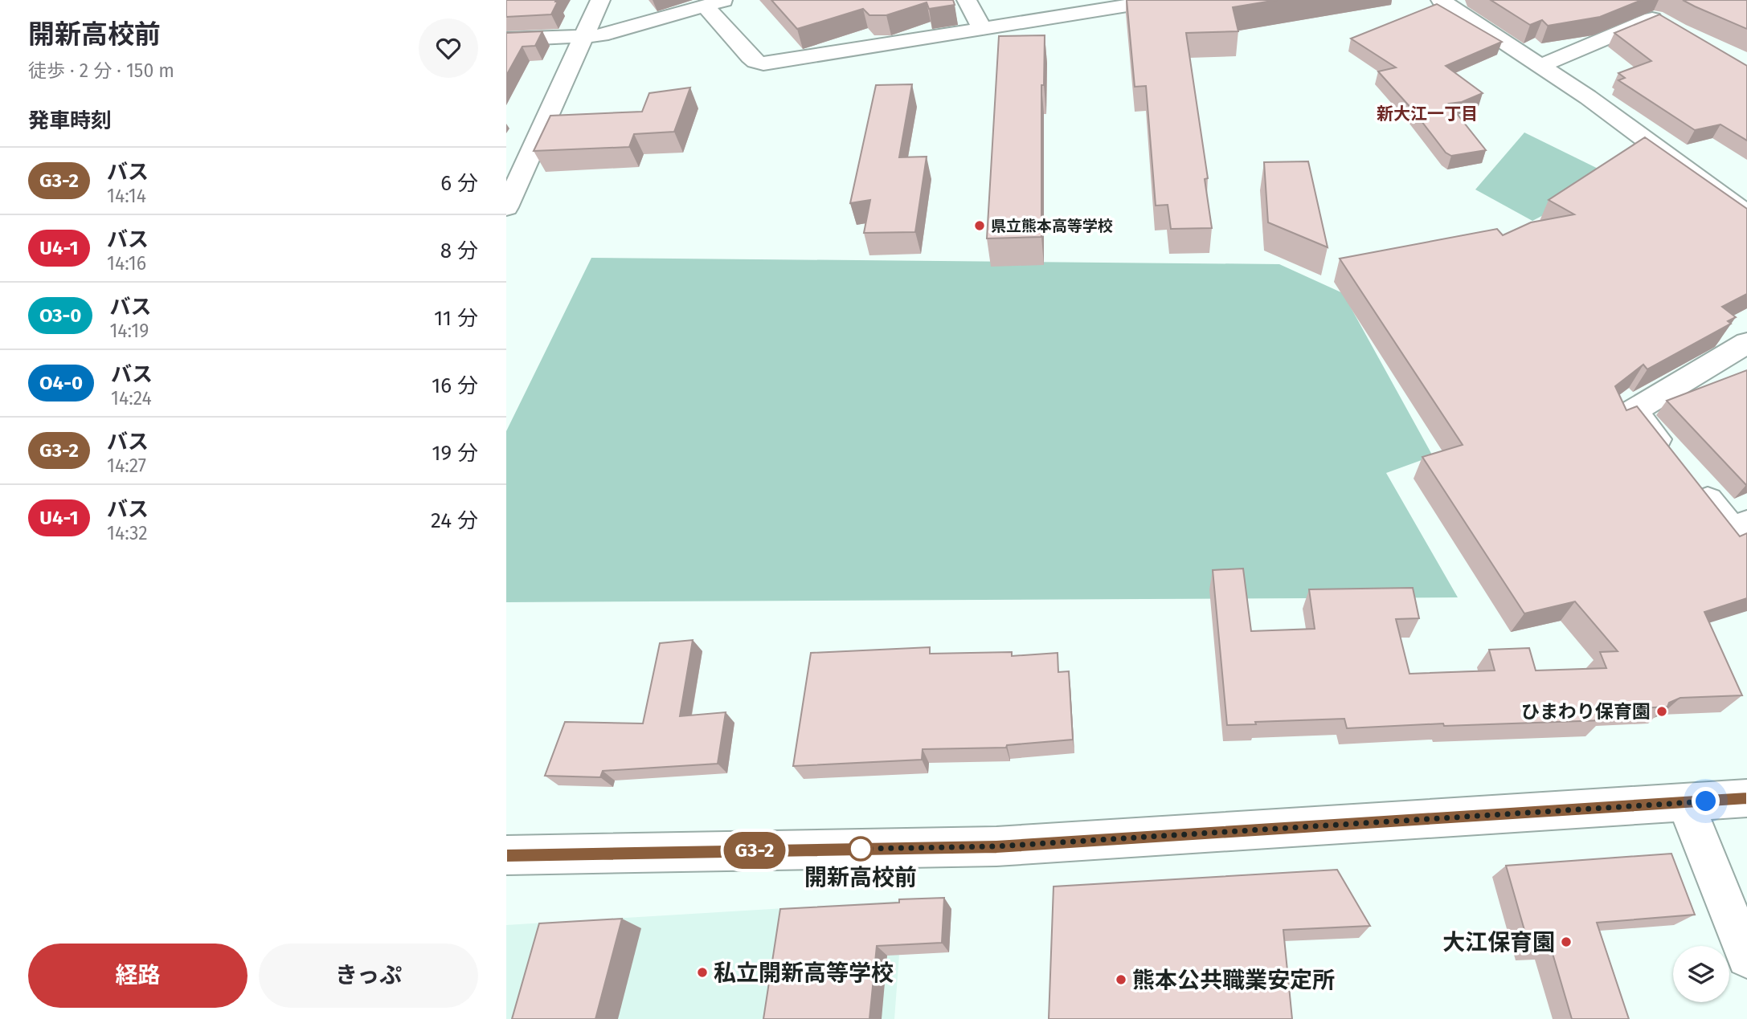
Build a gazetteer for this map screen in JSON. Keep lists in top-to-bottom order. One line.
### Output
{"districts":["新大江一丁目"],"places":["県立熊本高等学校","ひまわり保育園","開新高校前","大江保育園","私立開新高等学校","熊本公共職業安定所"],"lines":["bus line G3-2"],"page":{"heading":[["開新高校前","徒歩 · 2 分 · 150 m"],"発車時刻"],"on_map":"G3-2","list":[{"mark":"G3-2","name":"バス","note":"14:14","value":"6 分"},{"mark":"U4-1","name":"バス","note":"14:16","value":"8 分"},{"mark":"O3-0","name":"バス","note":"14:19","value":"11 分"},{"mark":"O4-0","name":"バス","note":"14:24","value":"16 分"},{"mark":"G3-2","name":"バス","note":"14:27","value":"19 分"},{"mark":"U4-1","name":"バス","note":"14:32","value":"24 分"}],"buttons":["経路","きっぷ"]}}
